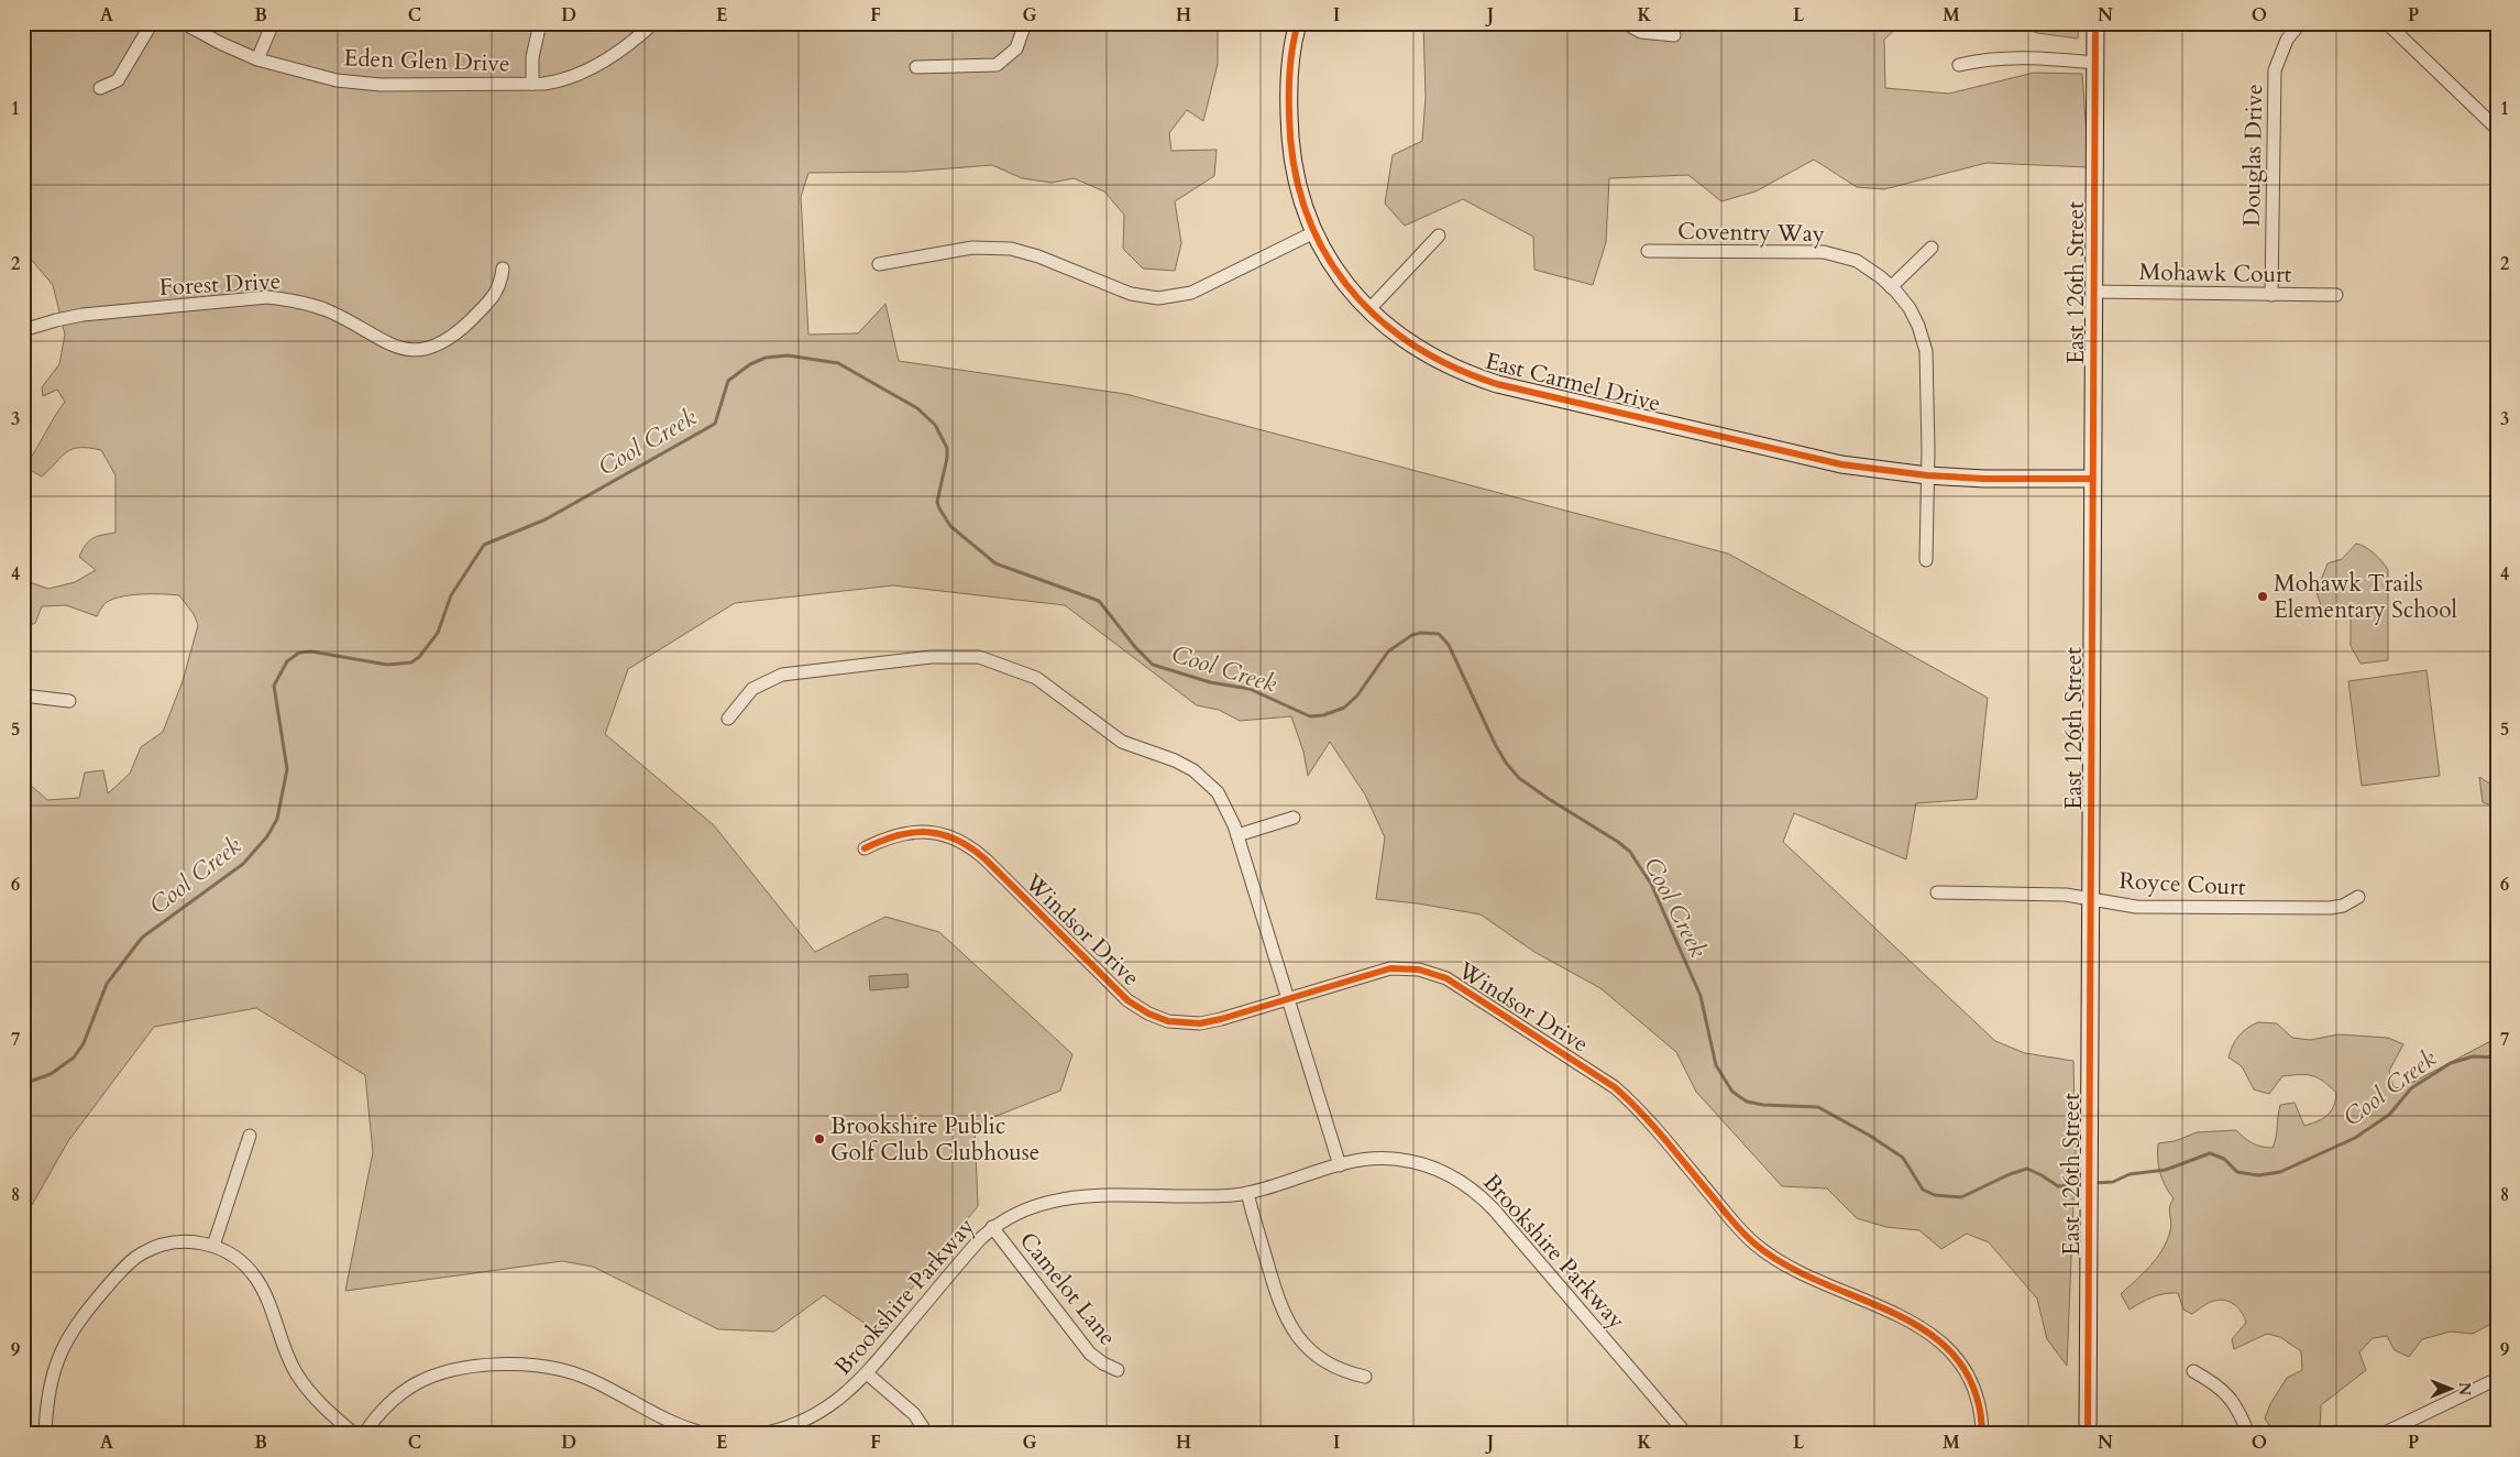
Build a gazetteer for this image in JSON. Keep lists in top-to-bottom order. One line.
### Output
{"streets":{"street":["Eden Glen Drive","Douglas Drive","Coventry Way","Mohawk Court","East 126th Street","Forest Drive","East Carmel Drive","Royce Court","Windsor Drive","Brookshire Parkway","Camelot Lane"]},"crossings":[["Douglas Drive","Mohawk Court"],["Coventry Way","East Carmel Drive"],["Mohawk Court","East 126th Street"],["East 126th Street","East Carmel Drive"],["East 126th Street","Royce Court"],["Brookshire Parkway","Camelot Lane"]],"water":["Cool Creek"],"places":["Mohawk Trails Elementary School","Brookshire Public Golf Club Clubhouse"],"north":"right","grid":{"columns":["A","B","C","D","E","F","G","H","I","J","K","L","M","N","O","P"],"rows":["1","2","3","4","5","6","7","8","9"]}}
